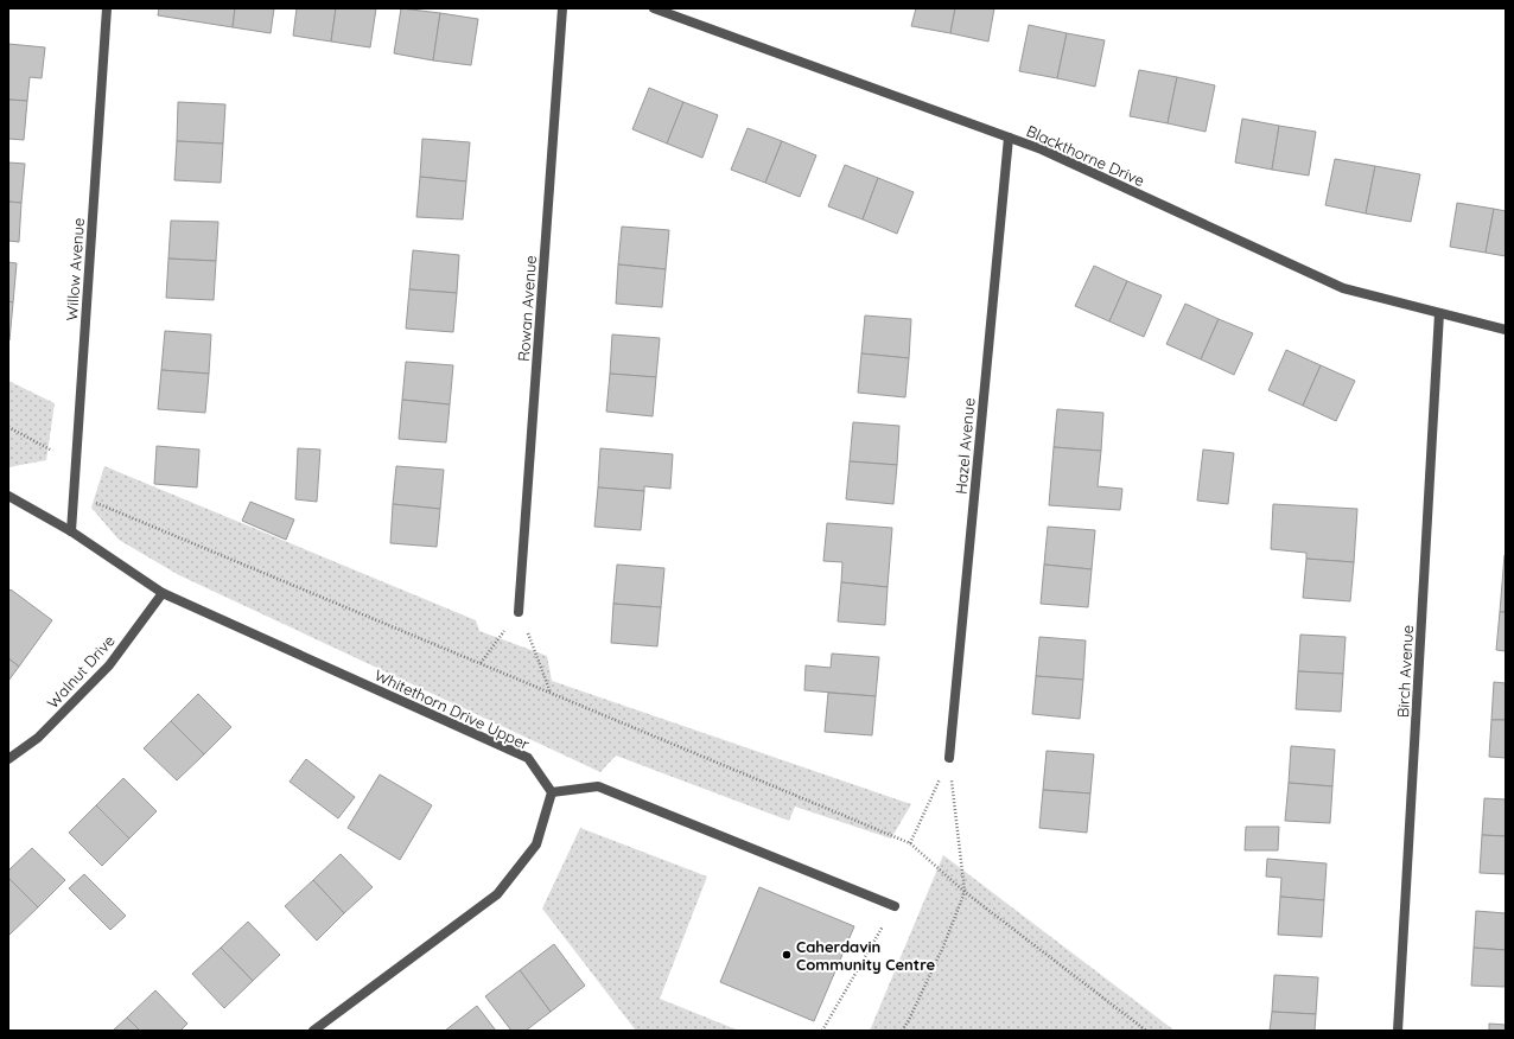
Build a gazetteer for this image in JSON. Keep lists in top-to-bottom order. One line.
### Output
{"streets":{"street":["Blackthorne Drive","Willow Avenue","Rowan Avenue","Hazel Avenue","Walnut Drive","Birch Avenue","Whitethorn Drive Upper"]},"crossings":[["Blackthorne Drive","Hazel Avenue"],["Blackthorne Drive","Birch Avenue"],["Willow Avenue","Whitethorn Drive Upper"],["Walnut Drive","Whitethorn Drive Upper"]],"places":["Caherdavin Community Centre"]}
